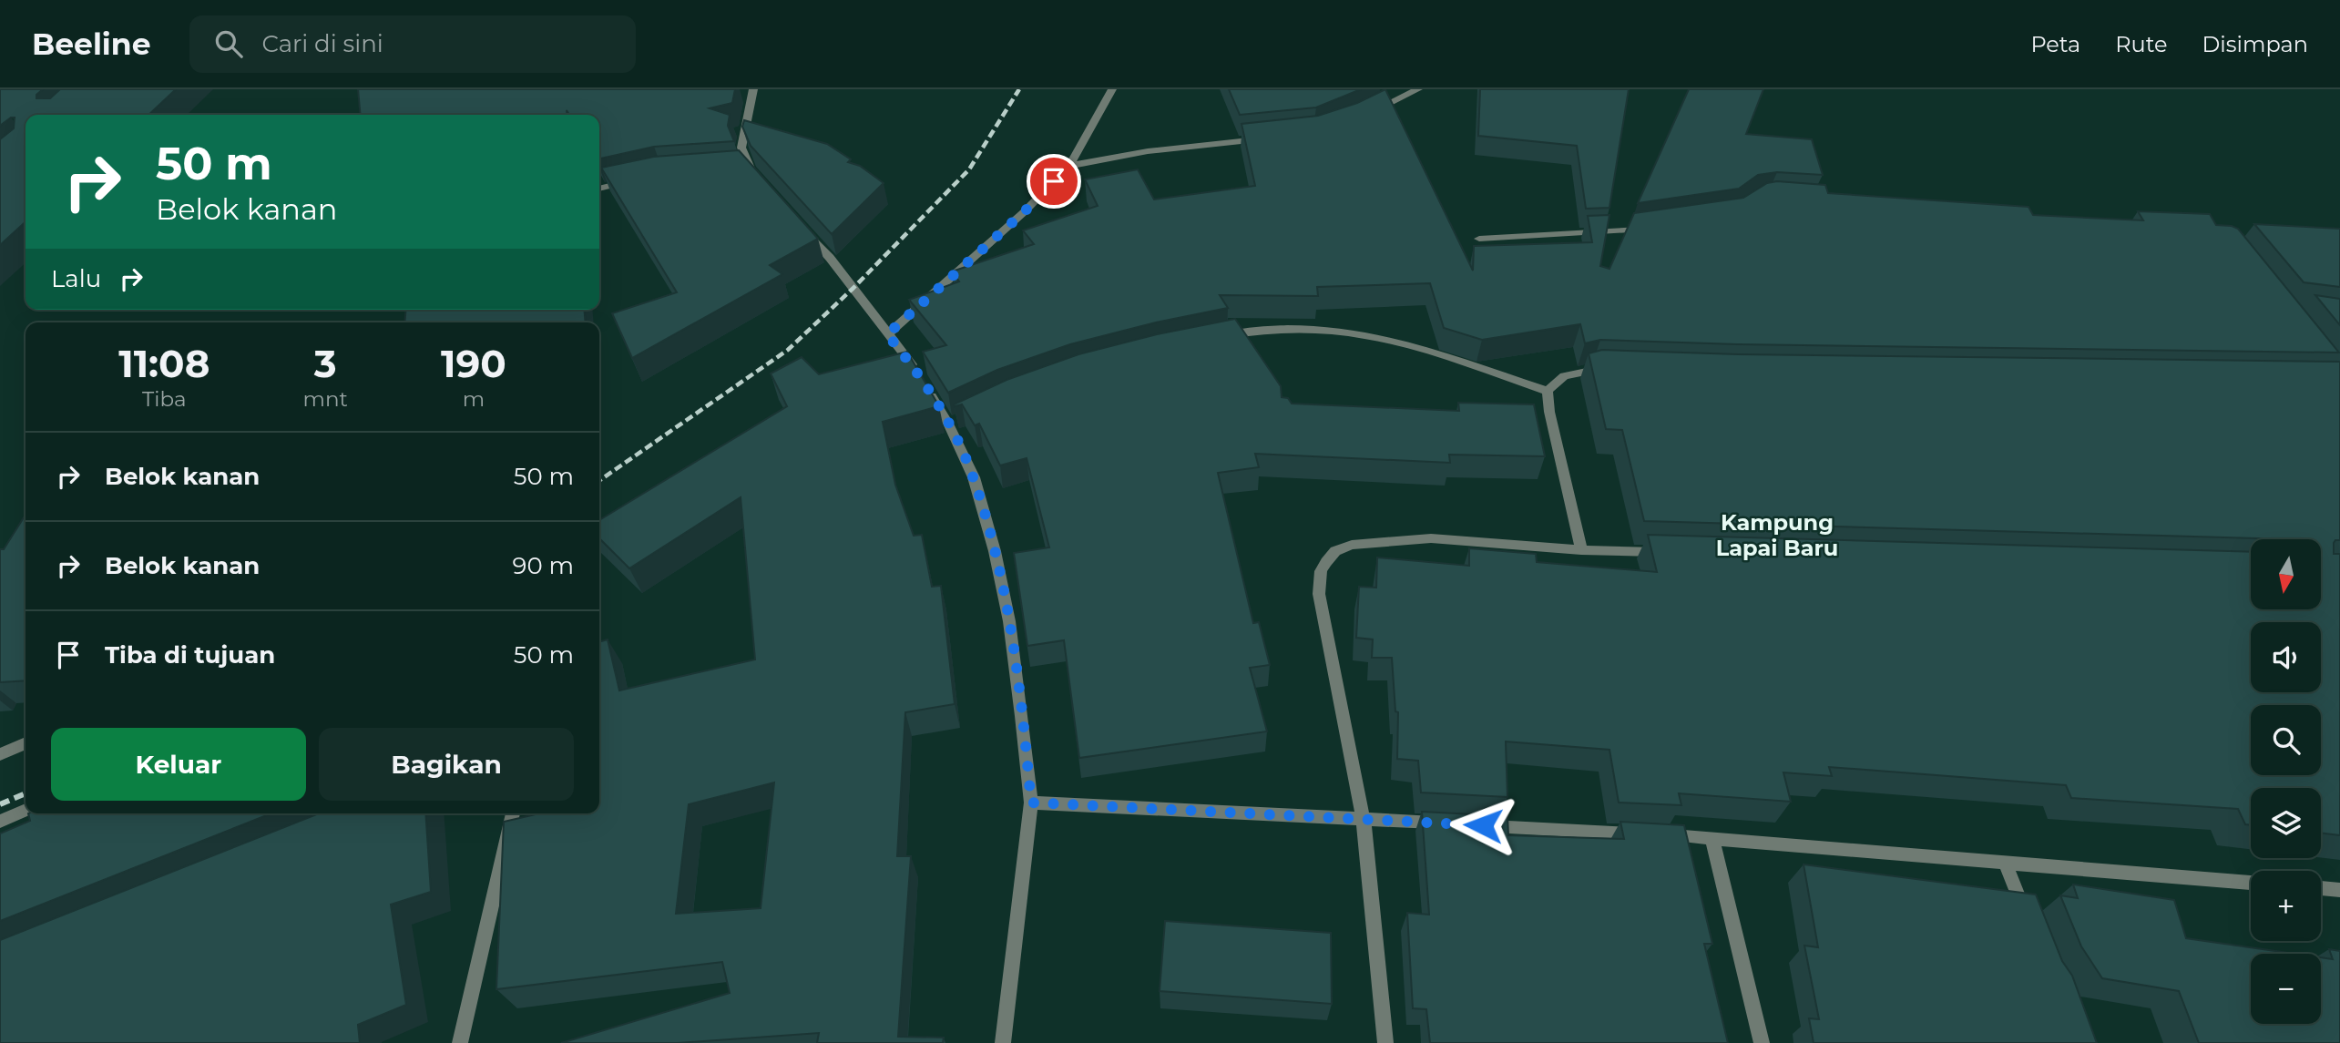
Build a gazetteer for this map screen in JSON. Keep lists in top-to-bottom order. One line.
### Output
{"districts":["Kampung Lapai Baru"],"north":"bottom","page":{"header":"Beeline","search":"Cari di sini","nav":["Peta","Rute","Disimpan"],"turn":["50 m","Belok kanan"],"then":"Lalu","eta":["11:08","Tiba","3","mnt","190","m"],"list":[{"name":"Belok kanan","value":"50 m"},{"name":"Belok kanan","value":"90 m"},{"name":"Tiba di tujuan","value":"50 m"}],"map_buttons":["+","−"],"buttons":["Keluar","Bagikan"]}}
